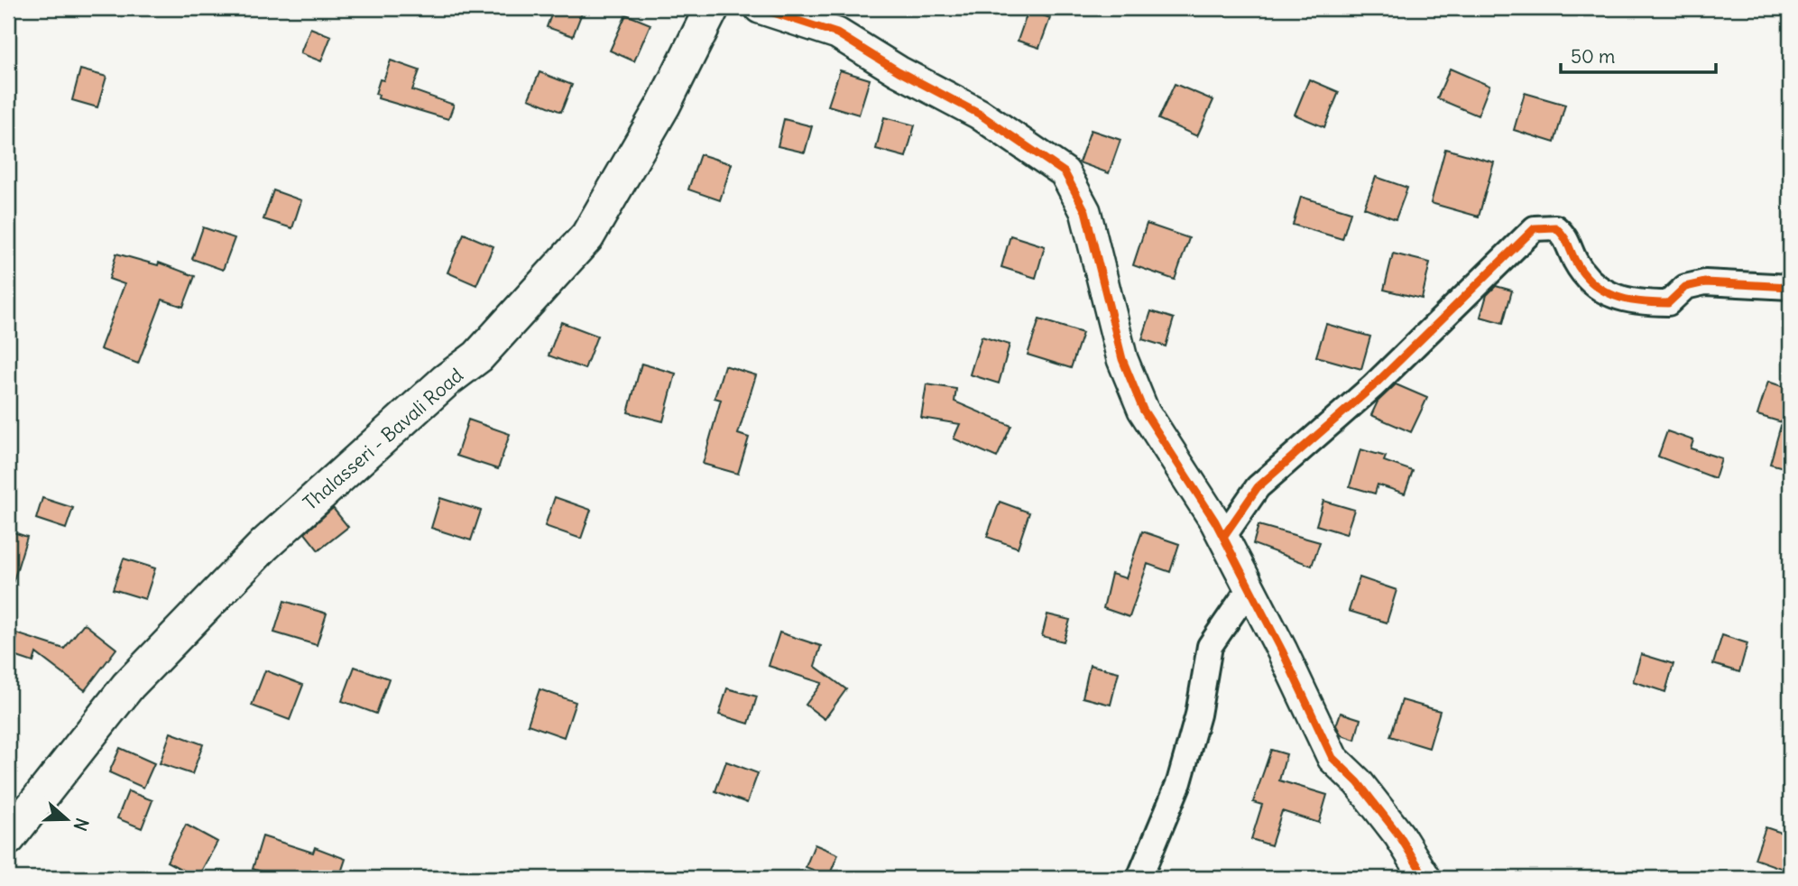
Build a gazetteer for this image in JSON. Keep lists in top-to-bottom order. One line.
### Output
{"streets":{"main road":["Thalasseri - Bavali Road"]},"scale_bar":"50 m","north":"right"}
